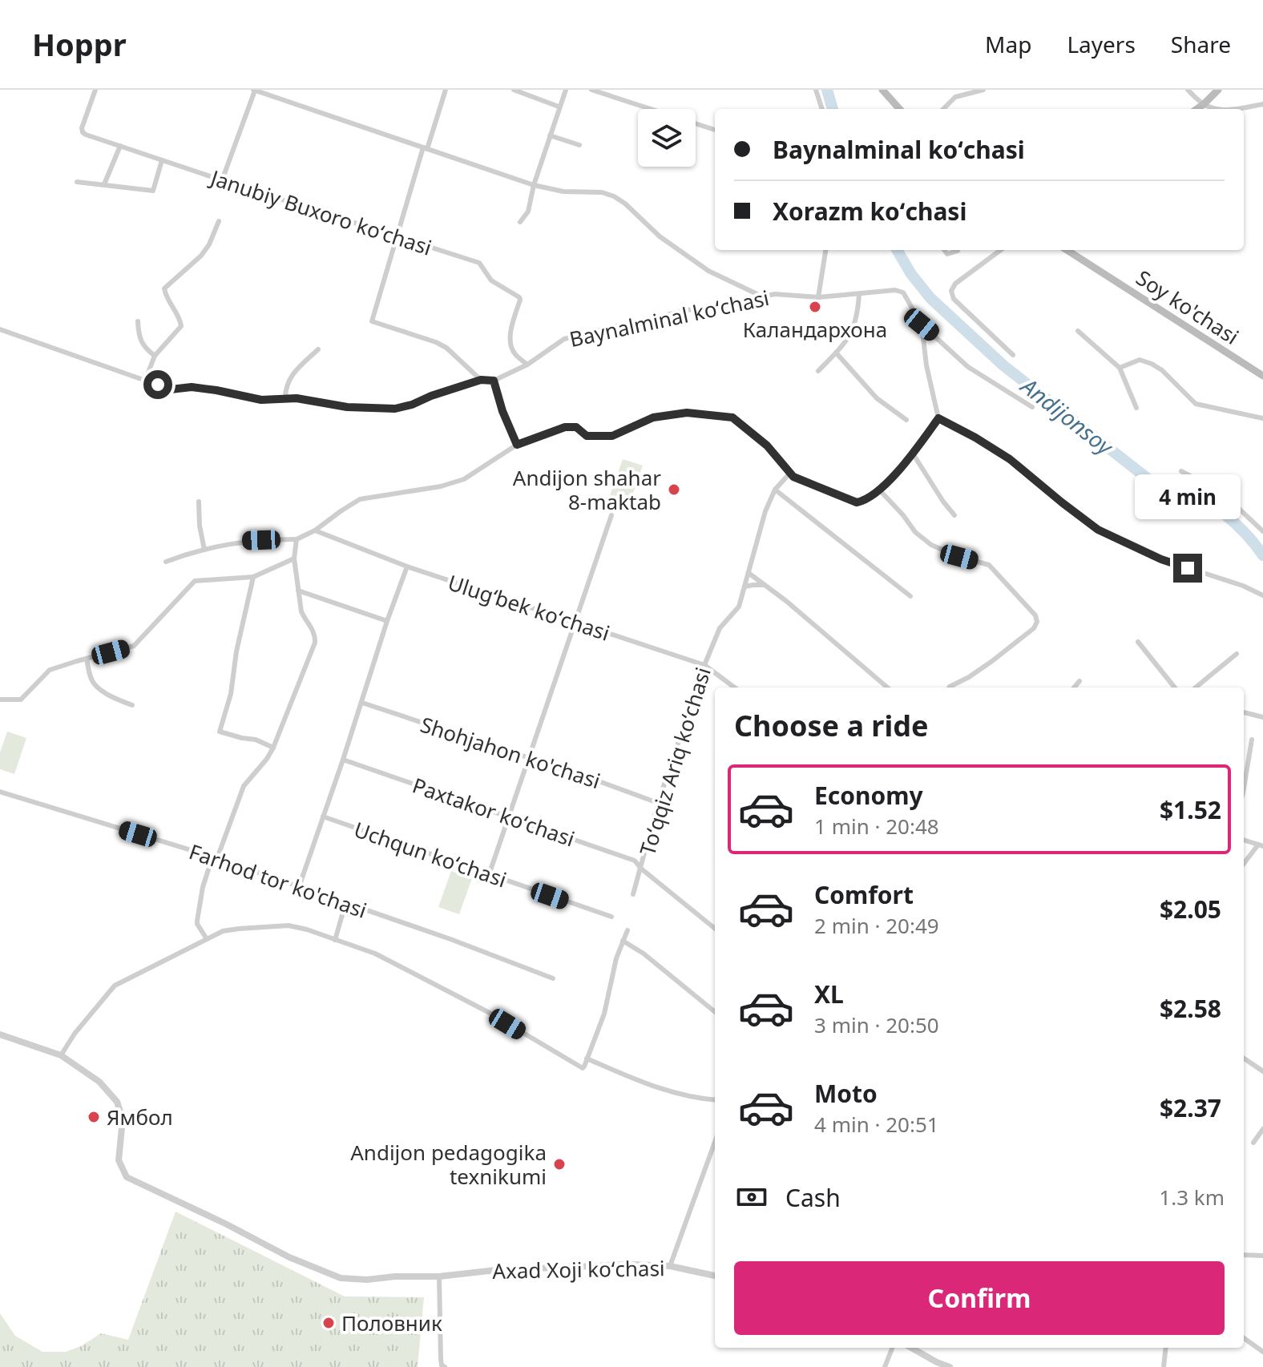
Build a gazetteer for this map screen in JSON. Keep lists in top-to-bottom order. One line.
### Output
{"streets":{"main road":["Soy ko'chasi"],"street":["Janubiy Buxoro koʻchasi","Baynalminal koʻchasi","Ulugʻbek koʻchasi","Shohjahon ko'chasi","Toʻqqiz Ariq koʻchasi","Paxtakor koʻchasi","Uchqun koʻchasi","Farhod tor ko'chasi","Axad Xoji koʻchasi"]},"crossings":[["Janubiy Buxoro koʻchasi","Baynalminal koʻchasi"],["Ulugʻbek koʻchasi","Toʻqqiz Ariq koʻchasi"],["Shohjahon ko'chasi","Toʻqqiz Ariq koʻchasi"],["Toʻqqiz Ariq koʻchasi","Paxtakor koʻchasi"]],"water":["Andijonsoy"],"places":["Каландархона","Andijon shahar 8-maktab","Ямбол","Andijon pedagogika texnikumi","Половник"],"page":{"header":"Hoppr","nav":["Map","Layers","Share"],"banner":["Baynalminal koʻchasi","Xorazm koʻchasi"],"bubble":"4 min","heading":"Choose a ride","list":[{"name":"Economy","note":"1 min · 20:48","value":"$1.52"},{"name":"Comfort","note":"2 min · 20:49","value":"$2.05"},{"name":"XL","note":"3 min · 20:50","value":"$2.58"},{"name":"Moto","note":"4 min · 20:51","value":"$2.37"}],"pay":["Cash","1.3 km"],"buttons":"Confirm"}}
